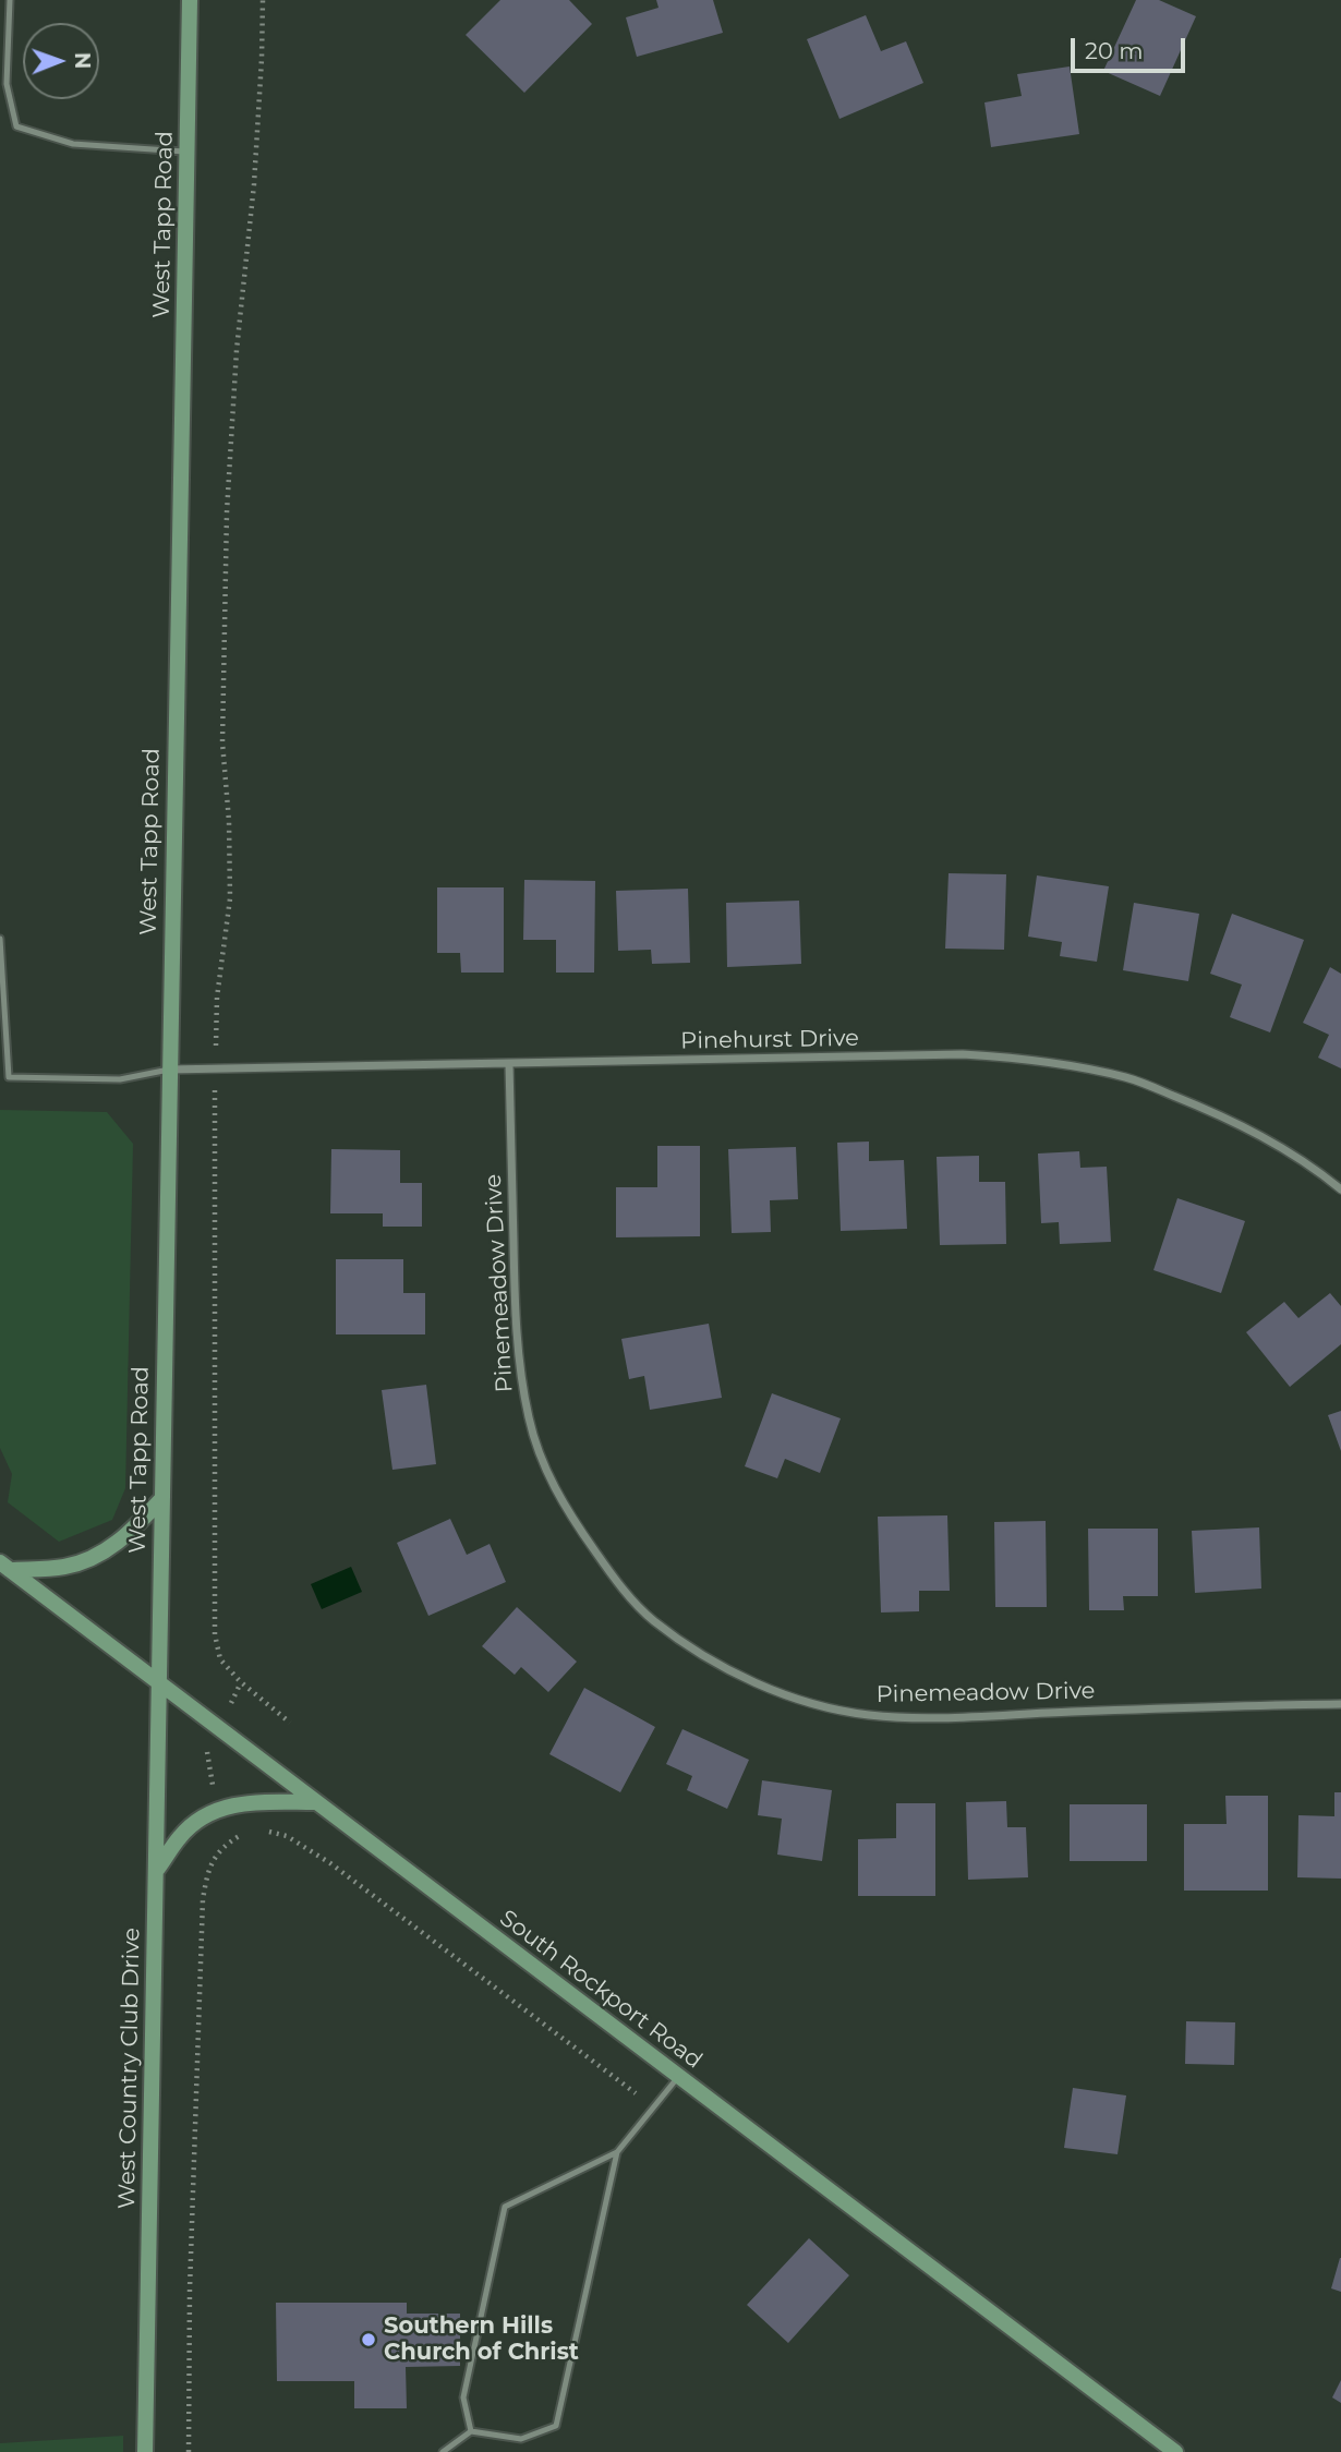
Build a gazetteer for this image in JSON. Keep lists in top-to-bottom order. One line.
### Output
{"streets":{"main road":["West Tapp Road","South Rockport Road","West Country Club Drive"],"street":["Pinehurst Drive","Pinemeadow Drive"]},"crossings":[["West Tapp Road","Pinehurst Drive"],["West Tapp Road","South Rockport Road"],["West Tapp Road","West Country Club Drive"],["Pinehurst Drive","Pinemeadow Drive"],["South Rockport Road","West Country Club Drive"]],"places":["Southern Hills Church of Christ"],"scale_bar":"20 m","north":"right"}
